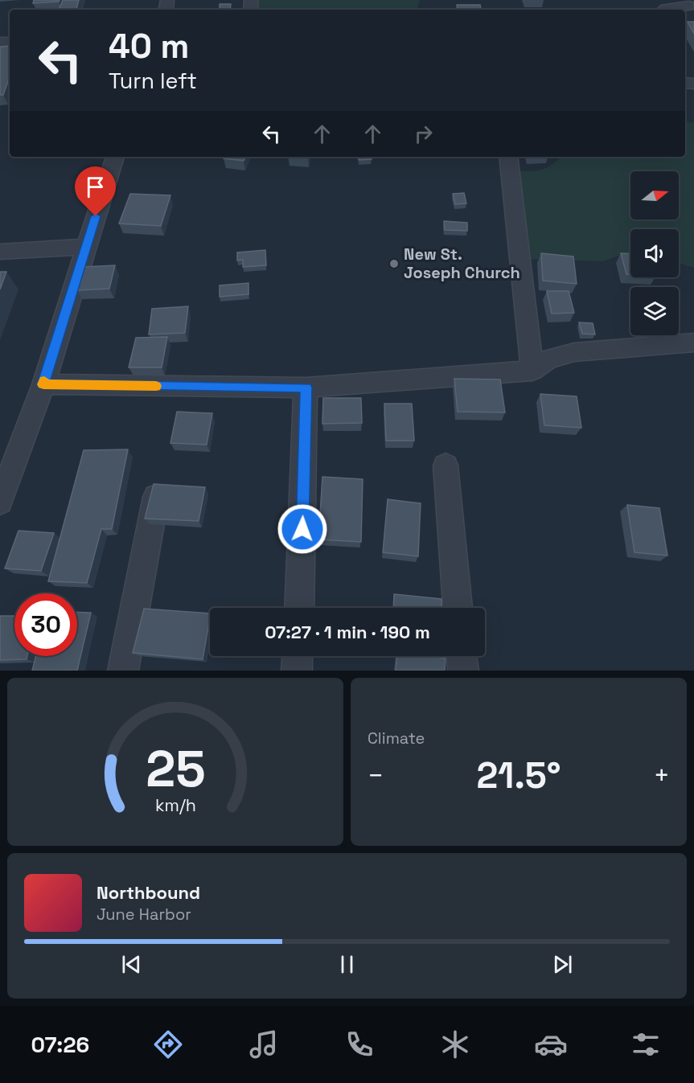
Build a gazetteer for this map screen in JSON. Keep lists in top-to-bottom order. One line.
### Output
{"places":["New St. Joseph Church"],"north":"right","page":{"turn":["40 m","Turn left"],"limit":"30","trip":"07:27 · 1 min · 190 m","tile":"Climate","heat":["−","21.5°","+"],"song":["Northbound","June Harbor"],"tabs":"07:26","gauge":["25","km/h"]}}
